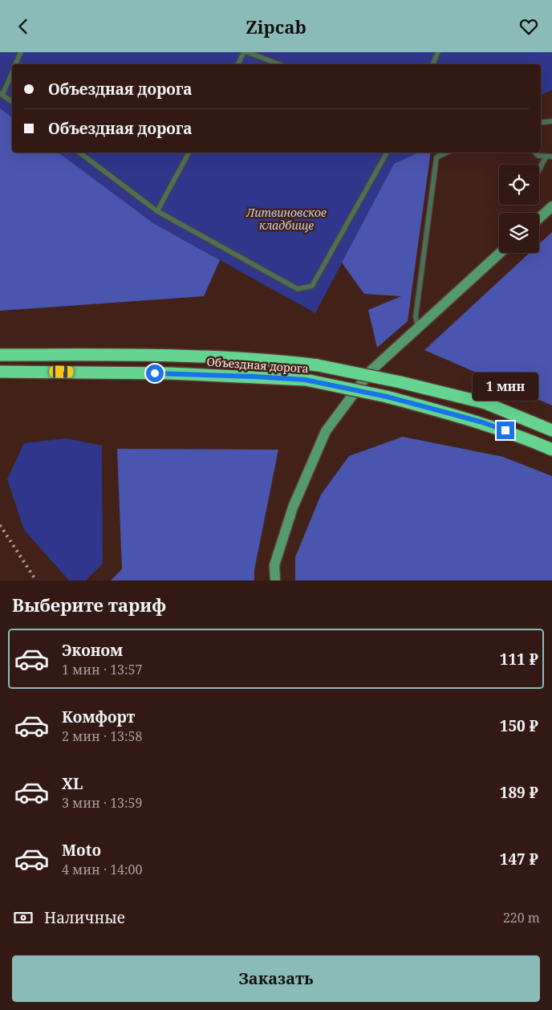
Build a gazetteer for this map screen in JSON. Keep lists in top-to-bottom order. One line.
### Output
{"streets":{"highway":["Объездная дорога"]},"parks":["Литвиновское кладбище"],"page":{"header":"Zipcab","banner":["Объездная дорога","Объездная дорога"],"bubble":"1 мин","heading":"Выберите тариф","list":[{"name":"Эконом","note":"1 мин · 13:57","value":"111 ₽"},{"name":"Комфорт","note":"2 мин · 13:58","value":"150 ₽"},{"name":"XL","note":"3 мин · 13:59","value":"189 ₽"},{"name":"Moto","note":"4 мин · 14:00","value":"147 ₽"}],"pay":["Наличные","220 m"],"buttons":"Заказать"}}
